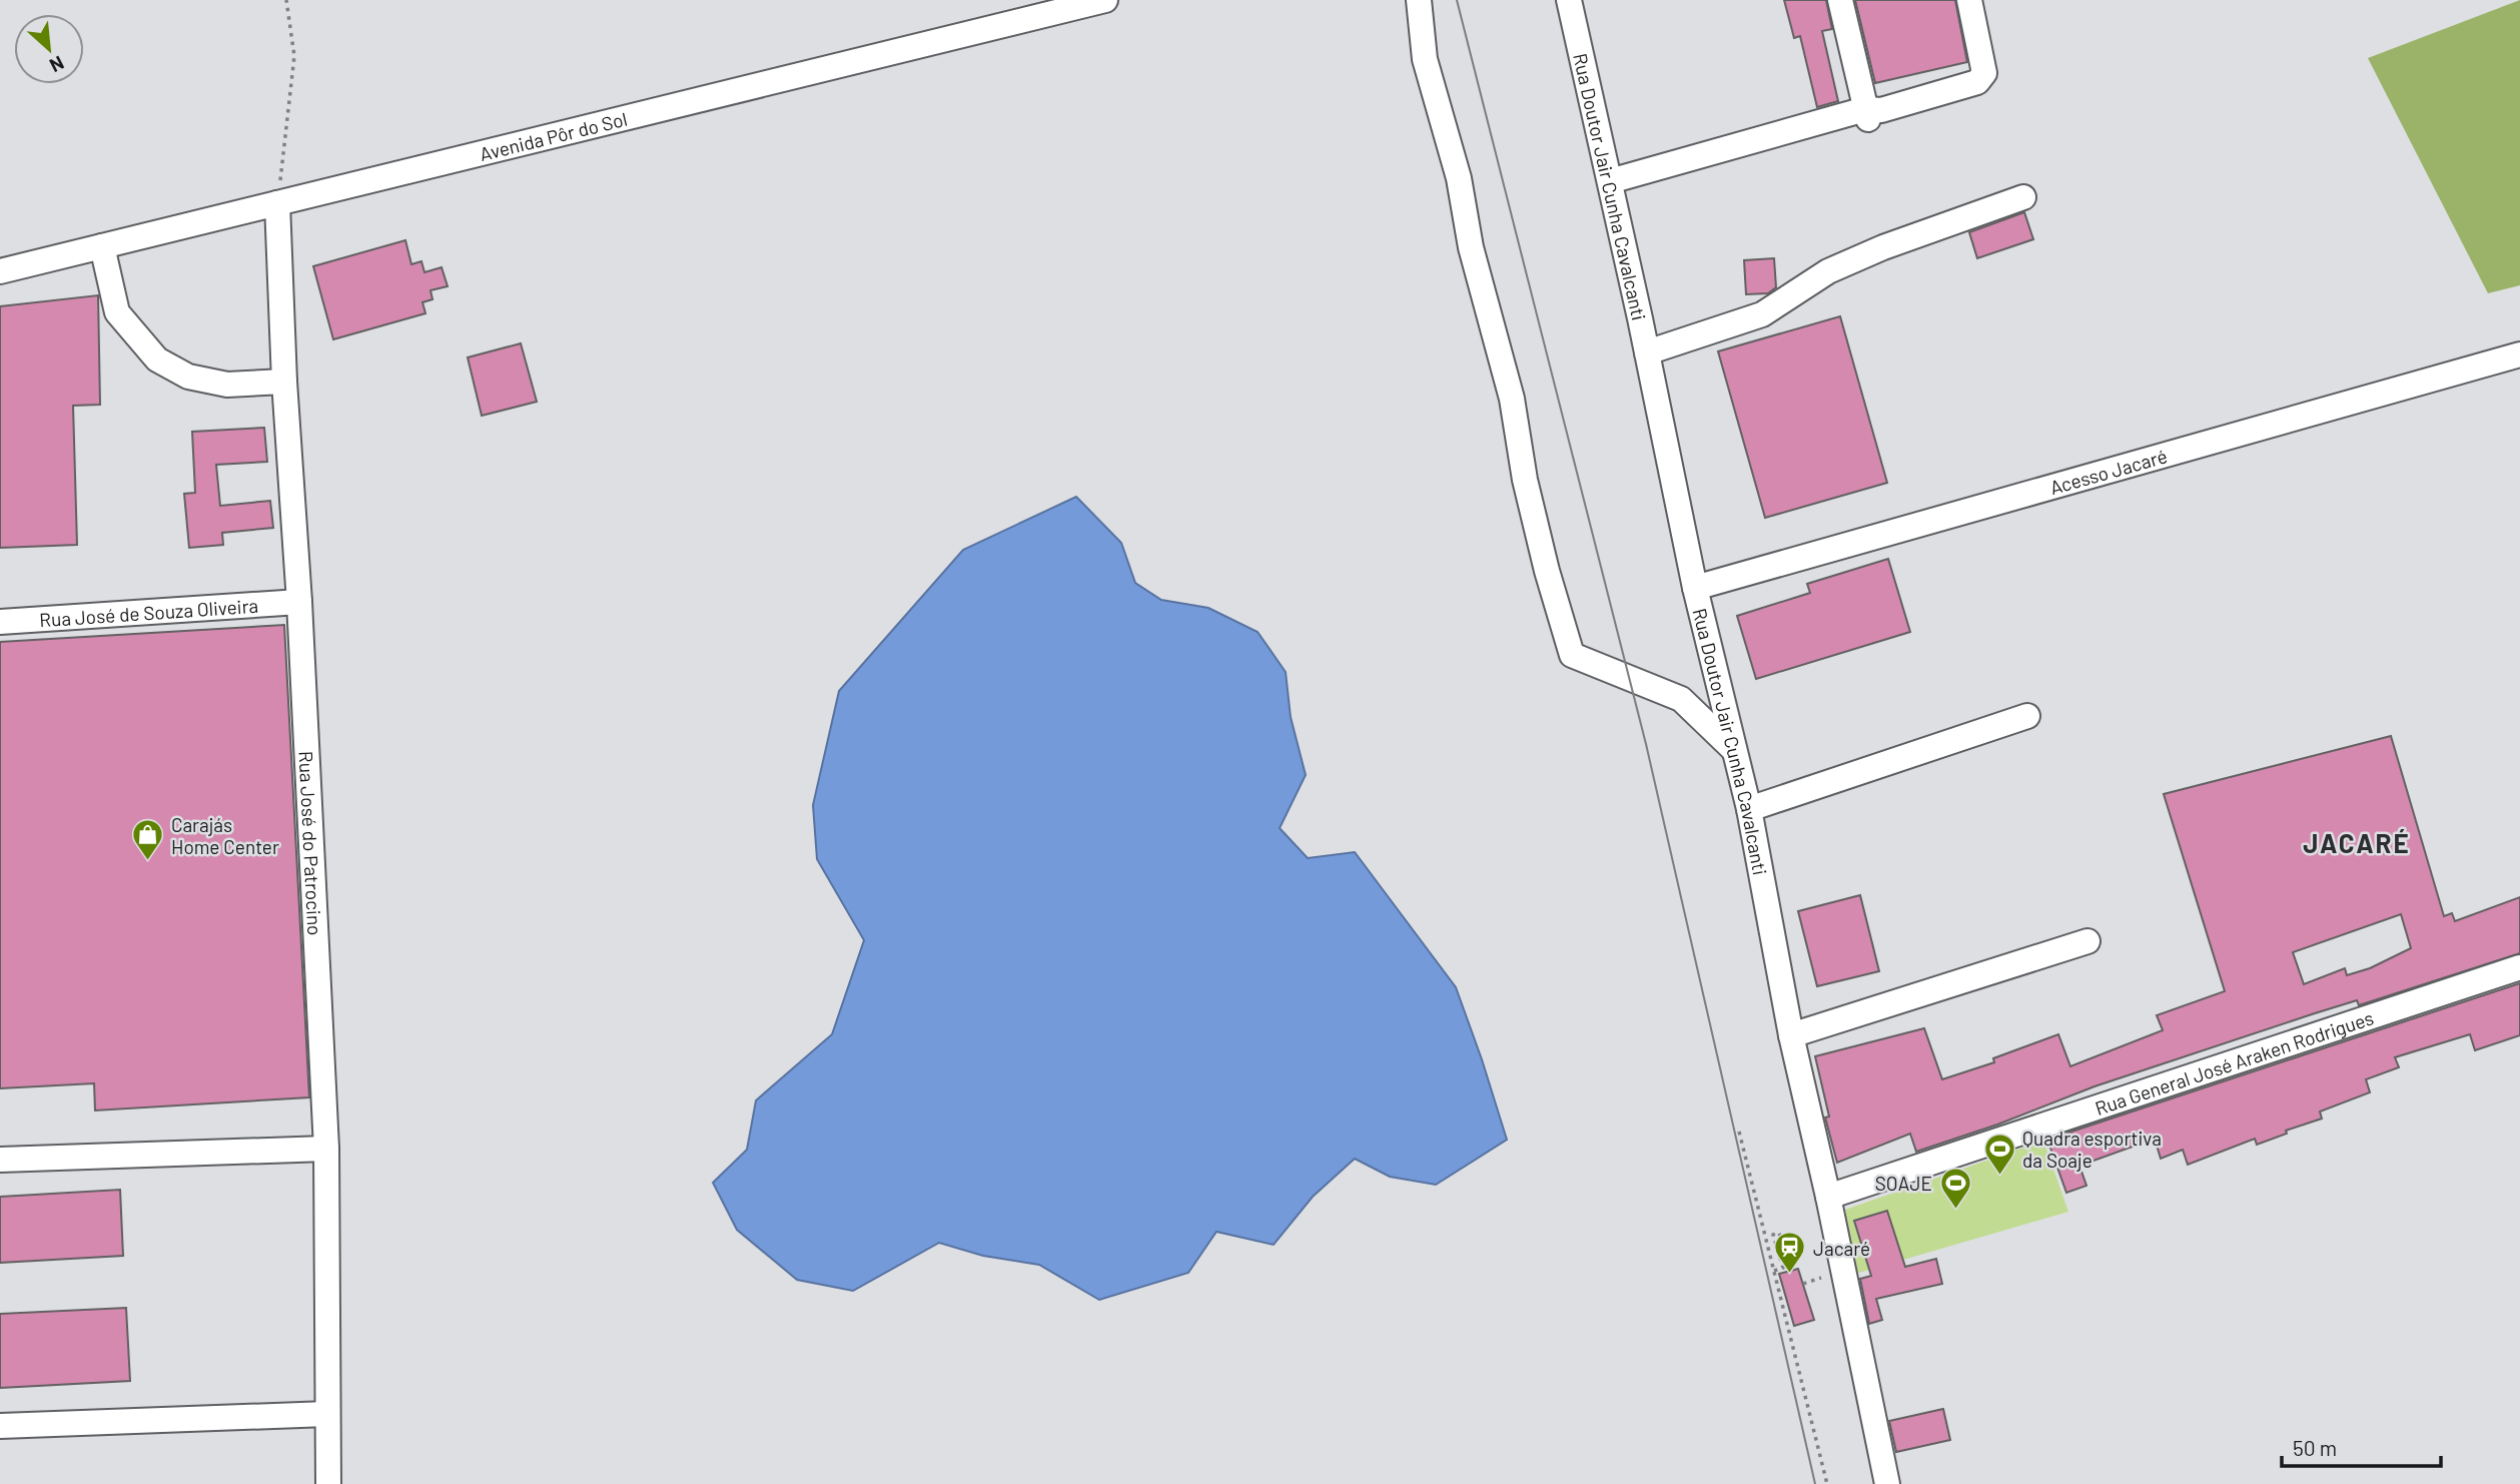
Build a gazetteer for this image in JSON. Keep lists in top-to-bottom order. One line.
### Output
{"streets":{"street":["Avenida Pôr do Sol","Rua Doutor Jair Cunha Cavalcanti","Acesso Jacaré","Rua José de Souza Oliveira","Rua José do Patrocino","Rua General José Araken Rodrigues"]},"crossings":[["Avenida Pôr do Sol","Rua José do Patrocino"],["Rua Doutor Jair Cunha Cavalcanti","Acesso Jacaré"],["Rua Doutor Jair Cunha Cavalcanti","Rua General José Araken Rodrigues"],["Rua José de Souza Oliveira","Rua José do Patrocino"]],"districts":["JACARÉ"],"places":{"shop":["Carajás Home Center"],"sports":["Quadra esportiva da Soaje","SOAJE"],"station":["Jacaré"]},"scale_bar":"50 m","north":"bottom right"}
